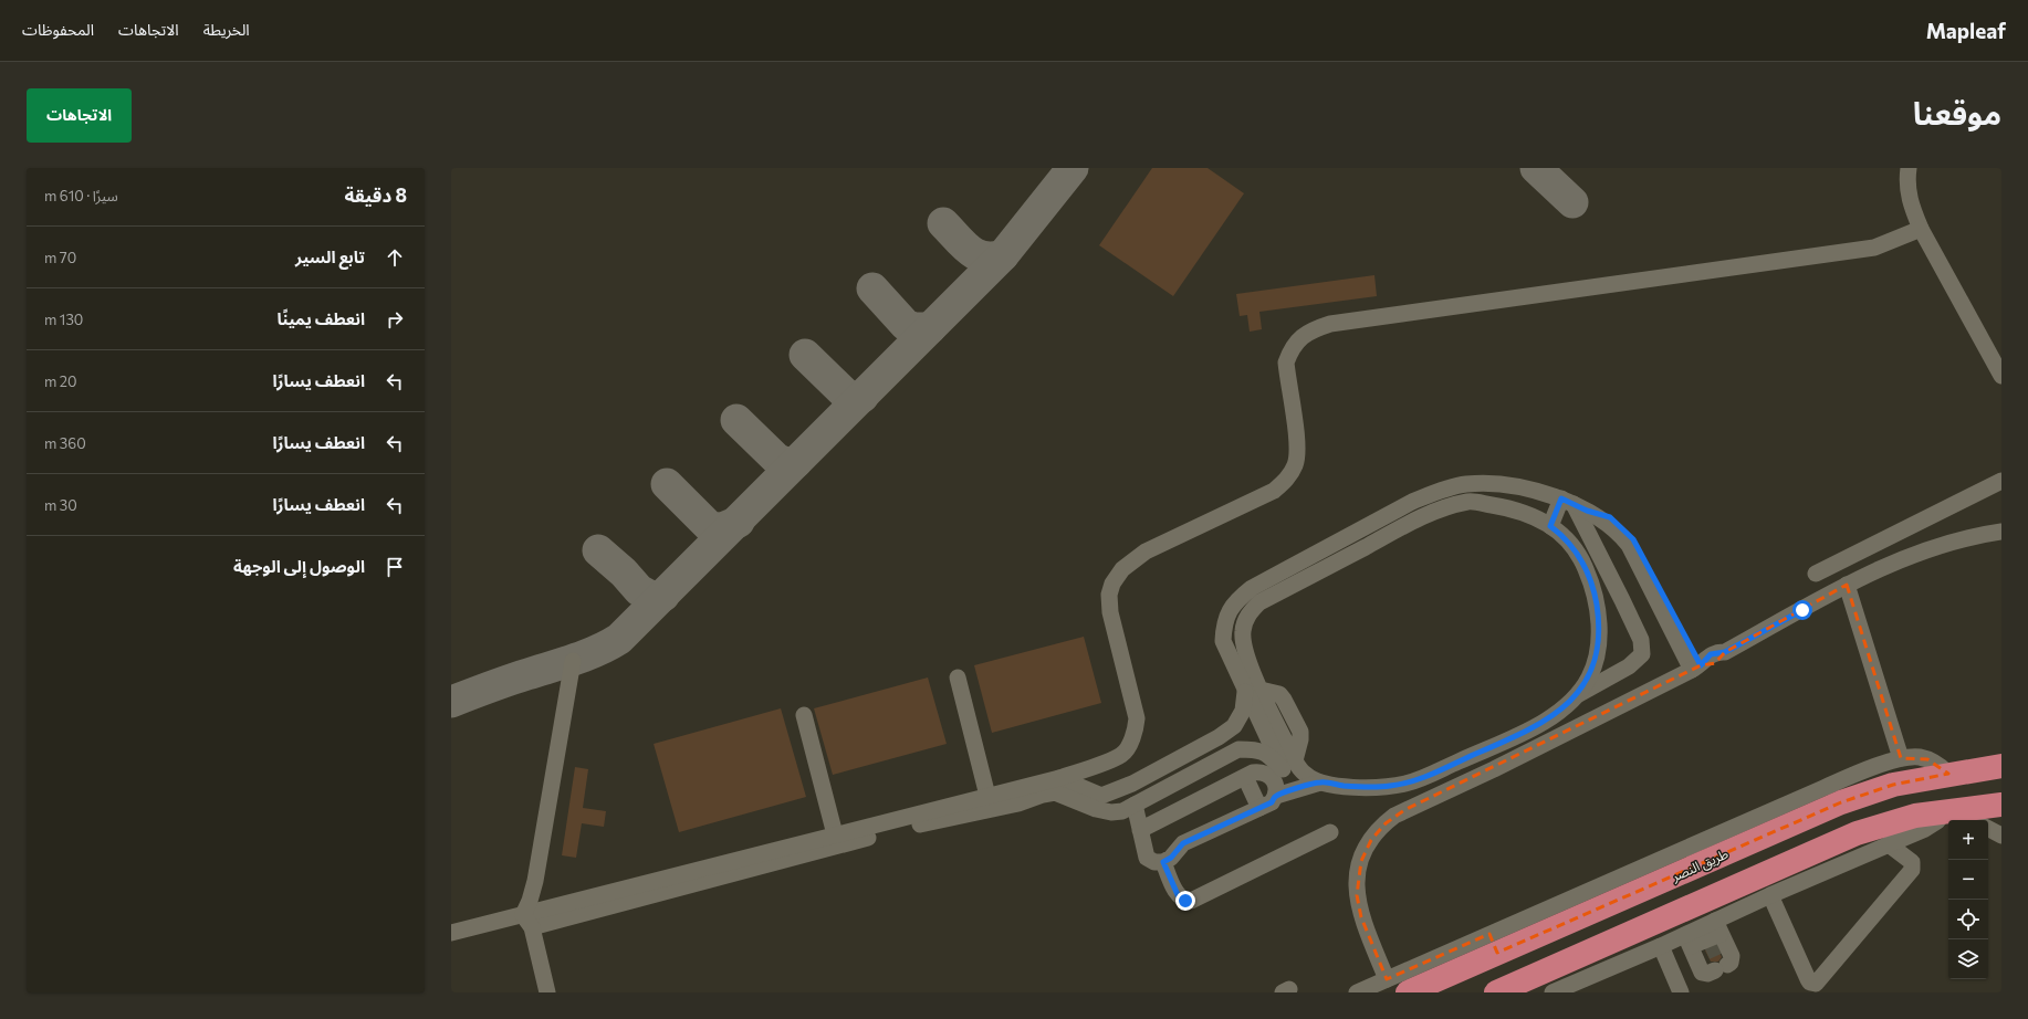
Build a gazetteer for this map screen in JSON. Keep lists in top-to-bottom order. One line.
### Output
{"streets":{"highway":["طريق النصر"]},"page":{"header":"Mapleaf","nav":["الخريطة","الاتجاهات","المحفوظات"],"title":"موقعنا","buttons":"الاتجاهات","heading":["8 دقيقة","سيرًا · 610 m"],"list":[["تابع السير","70 m"],["انعطف يمينًا","130 m"],["انعطف يسارًا","20 m"],["انعطف يسارًا","360 m"],["انعطف يسارًا","30 m"],"الوصول إلى الوجهة"],"map_buttons":["+","−"]}}
